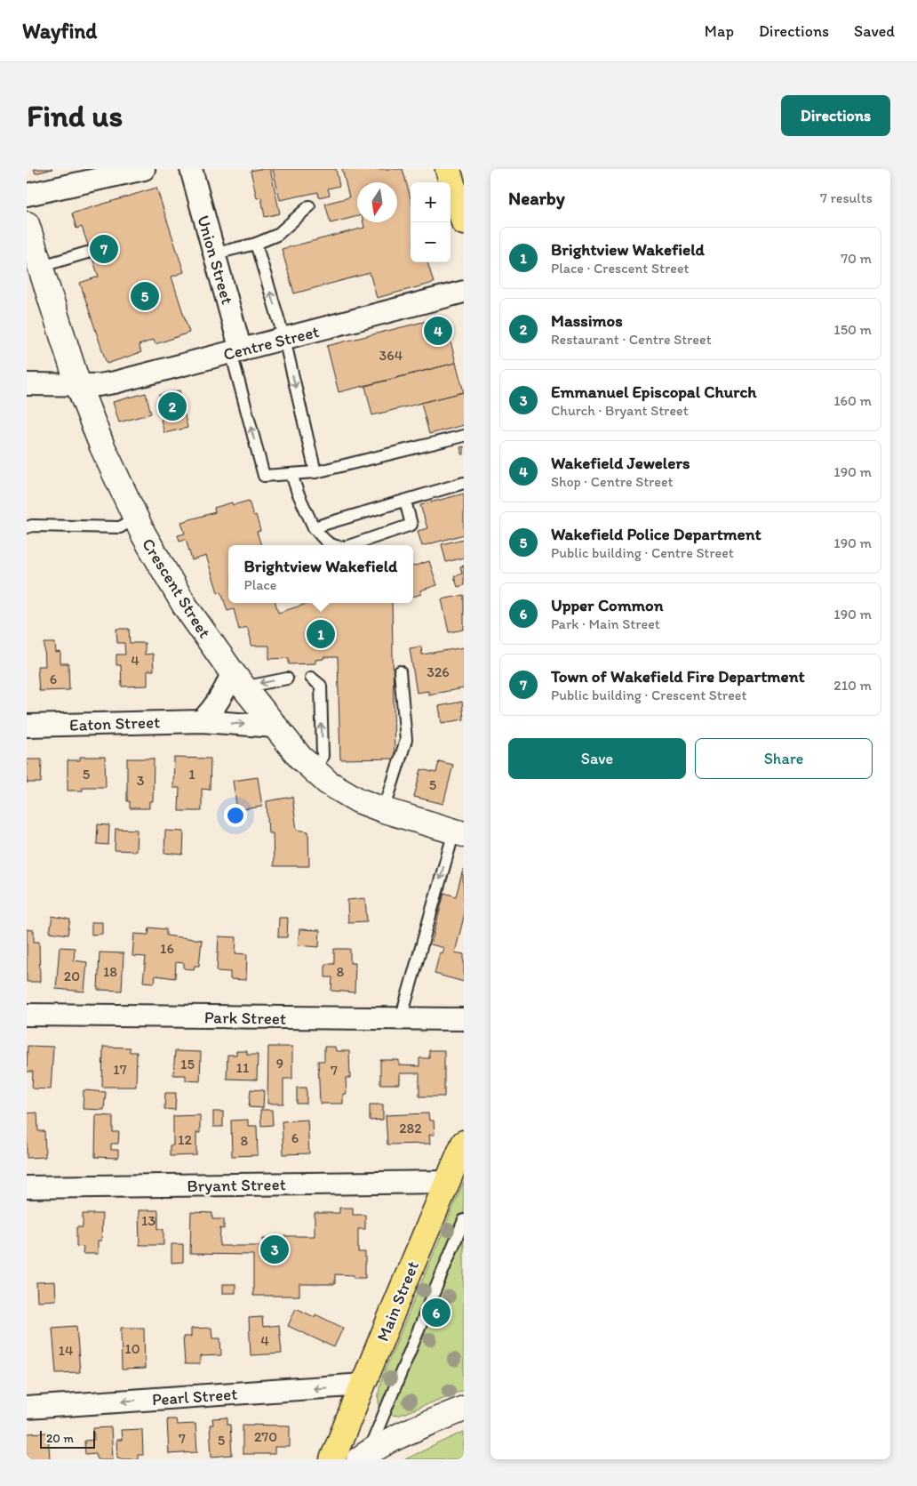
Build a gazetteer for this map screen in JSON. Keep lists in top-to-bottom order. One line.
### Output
{"streets":{"main road":["Crescent Street","Main Street"],"street":["Union Street","Centre Street","Eaton Street","Park Street","Bryant Street","Pearl Street"]},"crossings":[["Union Street","Centre Street"],["Centre Street","Crescent Street"],["Crescent Street","Eaton Street"],["Bryant Street","Main Street"],["Main Street","Pearl Street"]],"one_way":["Pearl Street"],"house_numbers":["364","4","326","6","5","1","3","5","16","18","8","20","9","15","11","17","7","282","6","12","8","13","4","10","14","270","7","5"],"scale_bar":"20 m","north":"bottom","page":{"header":"Wayfind","nav":["Map","Directions","Saved"],"buttons":["Directions",["Save","Share"]],"title":"Find us","heading":["Nearby","7 results"],"map_buttons":["+","−"],"list":[{"mark":"1","name":"Brightview Wakefield","note":"Place · Crescent Street","value":"70 m"},{"mark":"2","name":"Massimos","note":"Restaurant · Centre Street","value":"150 m"},{"mark":"3","name":"Emmanuel Episcopal Church","note":"Church · Bryant Street","value":"160 m"},{"mark":"4","name":"Wakefield Jewelers","note":"Shop · Centre Street","value":"190 m"},{"mark":"5","name":"Wakefield Police Department","note":"Public building · Centre Street","value":"190 m"},{"mark":"6","name":"Upper Common","note":"Park · Main Street","value":"190 m"},{"mark":"7","name":"Town of Wakefield Fire Department","note":"Public building · Crescent Street","value":"210 m"}],"pins":["7","5","4","2","1","3","6"],"popup":["Brightview Wakefield","Place"],"scale":"20 m"}}
